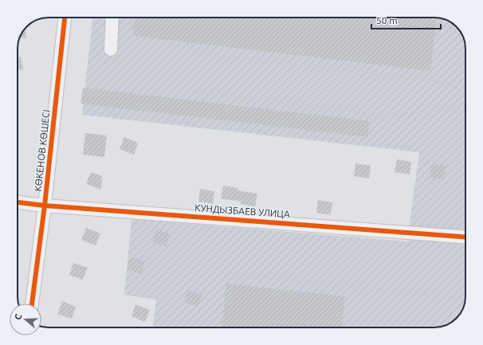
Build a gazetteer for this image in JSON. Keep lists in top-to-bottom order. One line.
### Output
{"streets":{"street":["КӨКЕНОВ КӨШЕСІ","КУНДЫЗБАЕВ УЛИЦА"]},"crossings":[["КӨКЕНОВ КӨШЕСІ","КУНДЫЗБАЕВ УЛИЦА"]],"scale_bar":"50 m","north":"left"}
